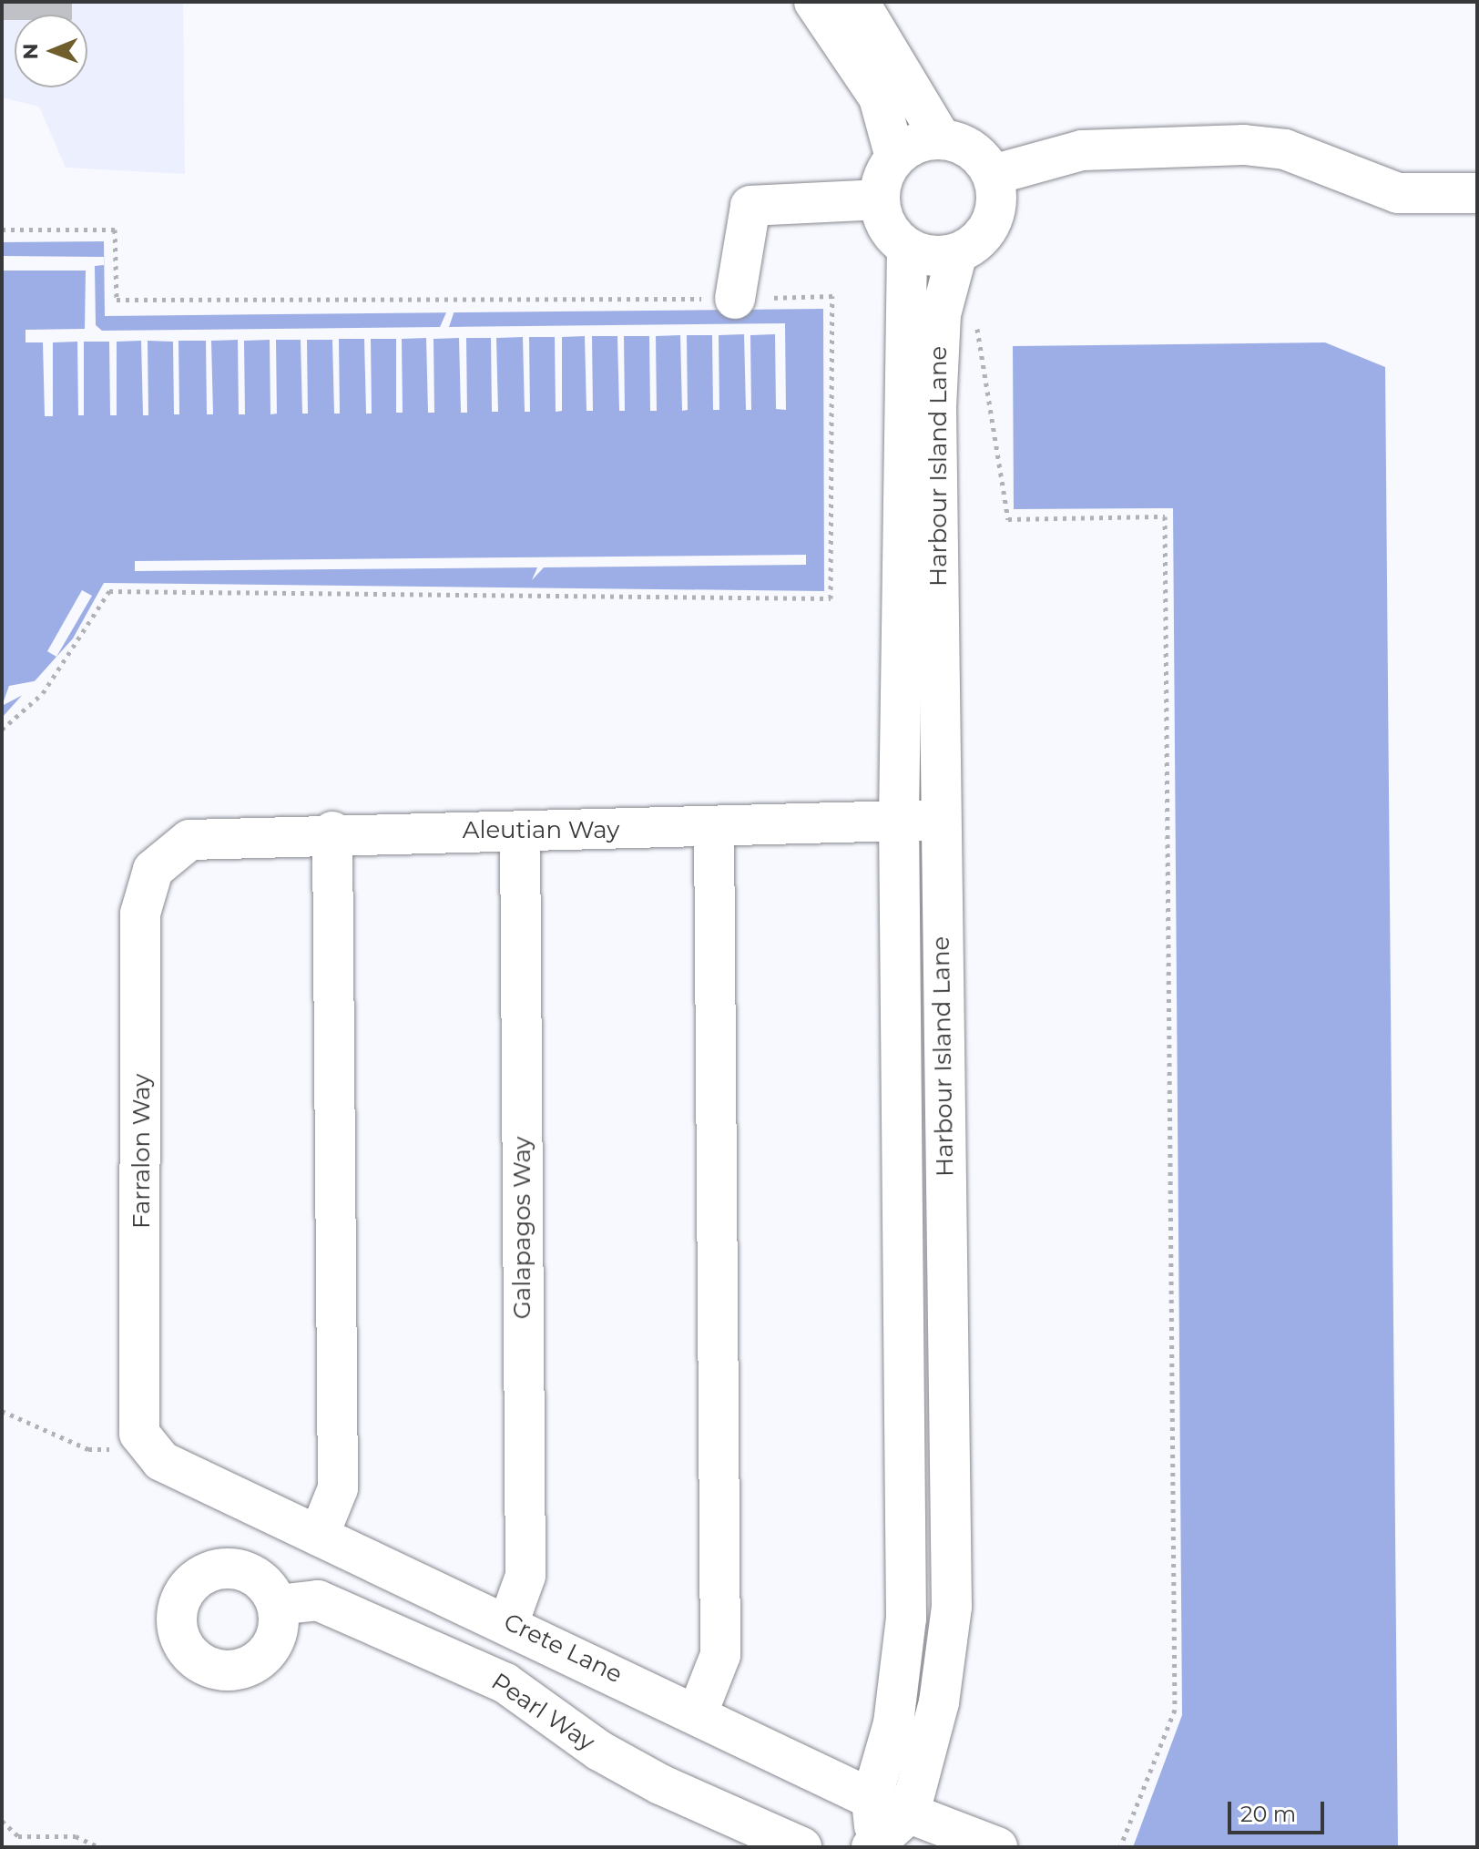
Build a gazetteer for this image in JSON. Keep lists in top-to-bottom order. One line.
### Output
{"streets":{"street":["Harbour Island Lane","Aleutian Way","Farralon Way","Galapagos Way","Crete Lane","Pearl Way"]},"crossings":[["Harbour Island Lane","Aleutian Way"],["Harbour Island Lane","Crete Lane"],["Aleutian Way","Farralon Way"],["Aleutian Way","Galapagos Way"],["Farralon Way","Crete Lane"],["Galapagos Way","Crete Lane"]],"scale_bar":"20 m","north":"left"}
